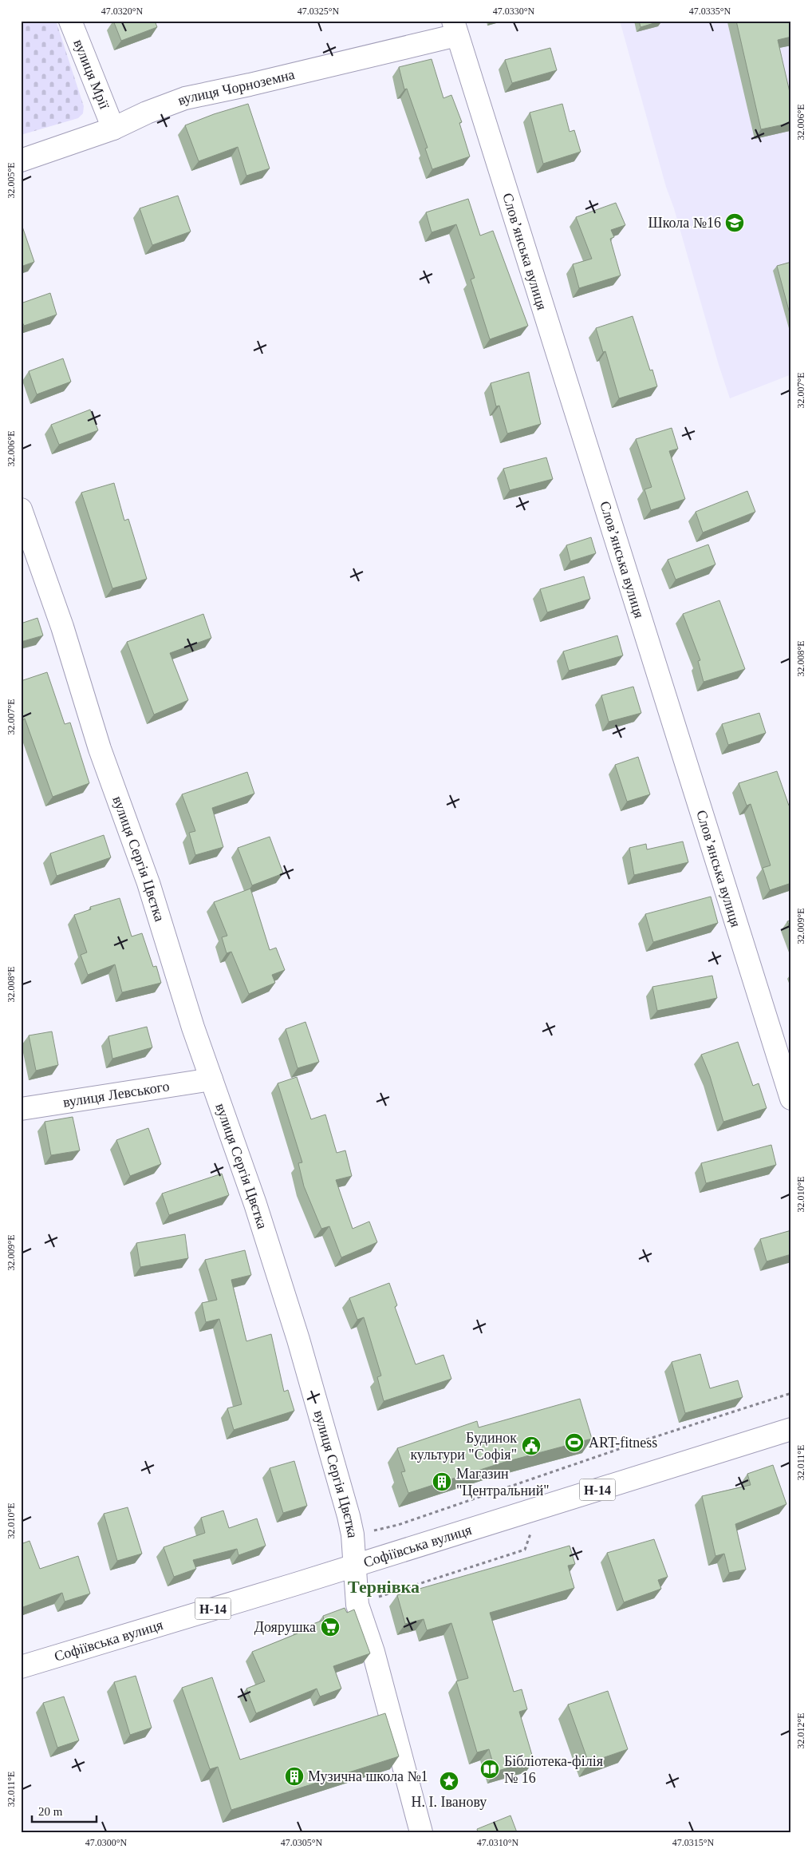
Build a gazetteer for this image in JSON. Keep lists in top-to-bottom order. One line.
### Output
{"streets":{"street":["вулиця Мрії","вулиця Чорноземна","Словʼянська вулиця","вулиця Сергія Цвєтка","вулиця Левського","Н-14","Софіївська вулиця"]},"crossings":[["вулиця Мрії","вулиця Чорноземна"],["вулиця Чорноземна","Словʼянська вулиця"],["вулиця Сергія Цвєтка","вулиця Левського"],["вулиця Сергія Цвєтка","Софіївська вулиця"]],"districts":["Тернівка"],"places":{"school or university":["Школа №16"],"sports":["ART-fitness"],"public building":["Будинок культури \"Софія\""],"building":["Магазин \"Центральний\"","Музична школа №1"],"supermarket":["Доярушка"],"library":["Бібліотека-філія № 16"],"place":["Н. І. Іванову"]},"scale_bar":"20 m","coordinates":["47.0320°N","47.0325°N","47.0330°N","47.0335°N","32.006°E","32.005°E","32.007°E","32.008°E","32.009°E","32.010°E","32.011°E","32.012°E","47.0300°N","47.0305°N","47.0310°N","47.0315°N"]}
